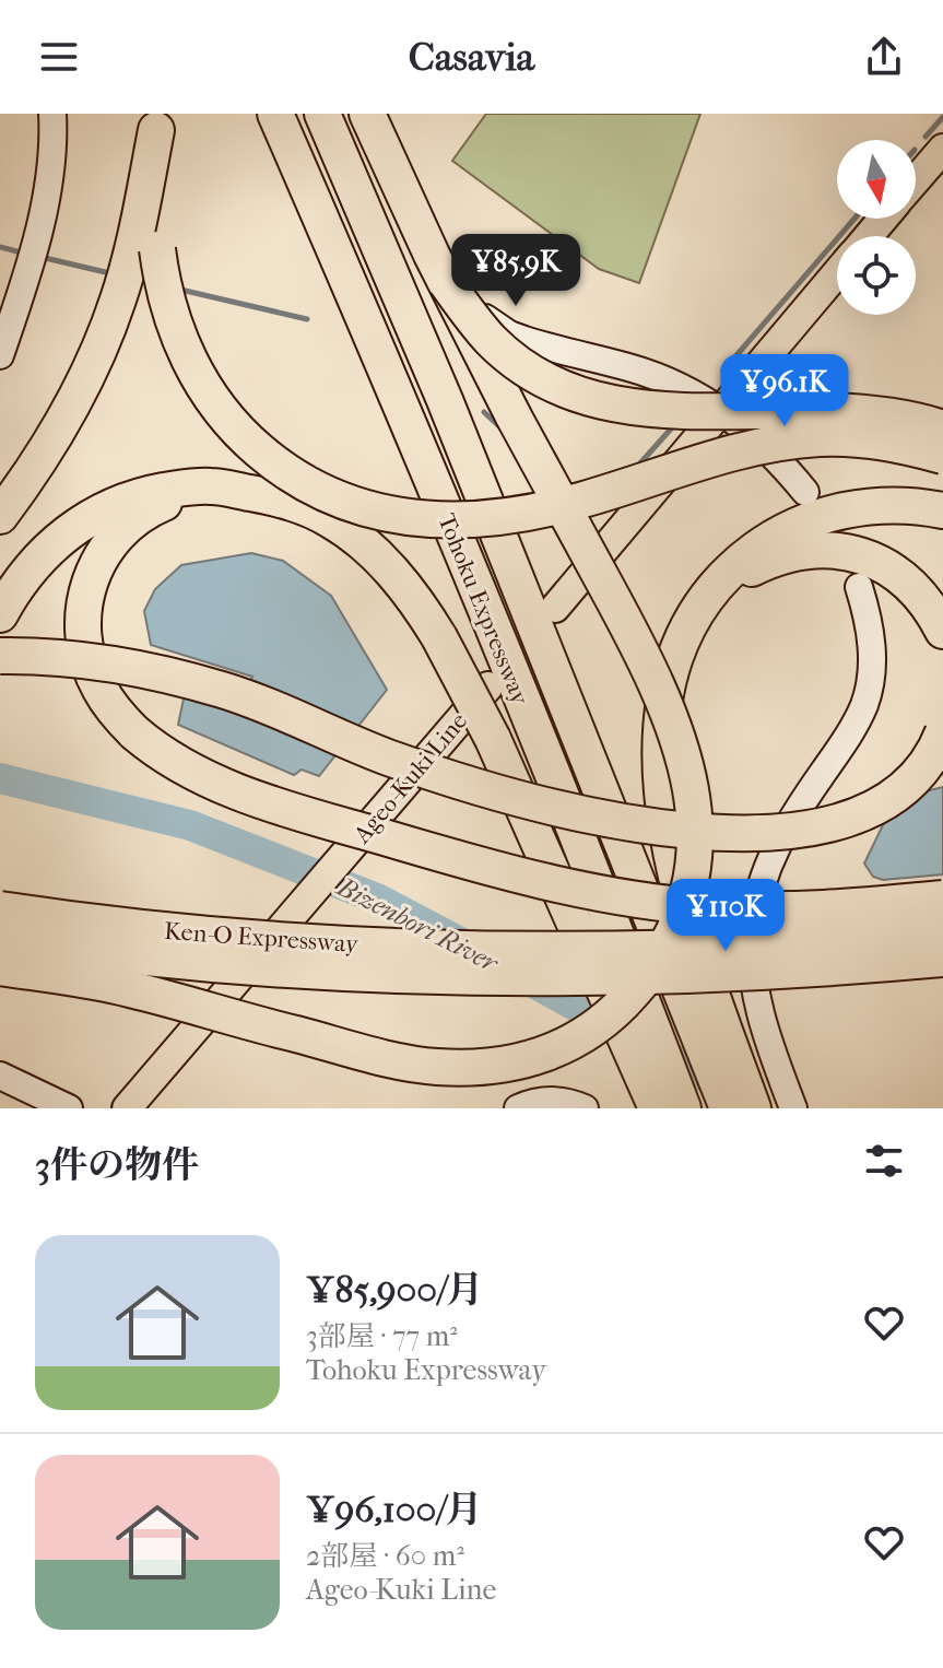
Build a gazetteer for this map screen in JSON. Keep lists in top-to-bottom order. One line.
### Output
{"streets":{"highway":["Tohoku Expressway","Ken-O Expressway"],"main road":["Ageo-Kuki Line"]},"water":["Bizenbori River"],"north":"bottom","page":{"header":"Casavia","price":["¥85.9K","¥96.1K","¥110K"],"heading":"3件の物件","list":[{"name":"¥85,900/月","note":"3部屋 · 77 m² · Tohoku Expressway"},{"name":"¥96,100/月","note":"2部屋 · 60 m² · Ageo-Kuki Line"}]}}
